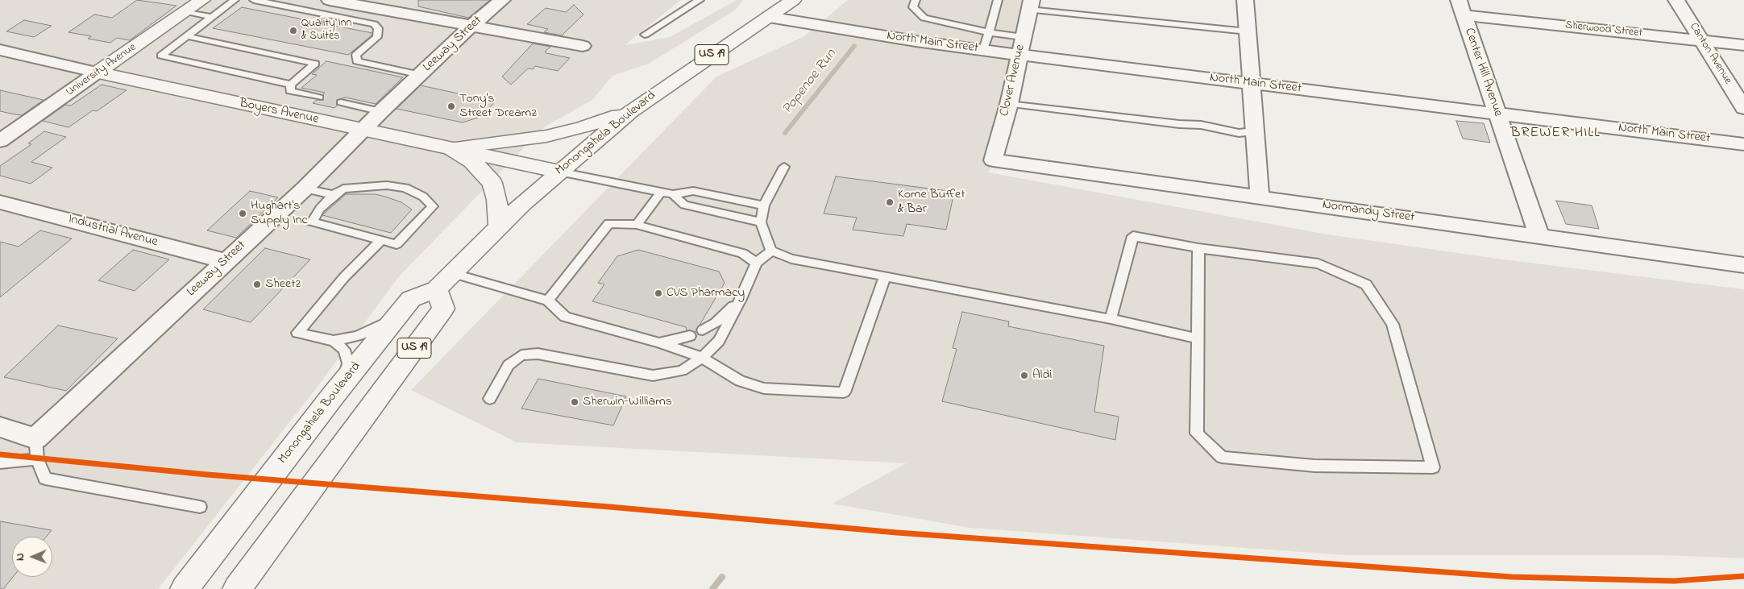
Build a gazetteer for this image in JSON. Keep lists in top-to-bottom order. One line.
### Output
{"streets":{"main road":["US 19","University Avenue","Boyers Avenue","Monongahela Boulevard"],"street":["Sherwood Street","North Main Street","Leeway Street","Canton Avenue","Center Hill Avenue","Clover Avenue","Normandy Street","Industrial Avenue"]},"crossings":[["Sherwood Street","Canton Avenue"],["Sherwood Street","Center Hill Avenue"],["North Main Street","Center Hill Avenue"],["North Main Street","Clover Avenue"],["North Main Street","Monongahela Boulevard"],["Leeway Street","Boyers Avenue"],["Leeway Street","Industrial Avenue"],["US 19","Monongahela Boulevard"],["University Avenue","Boyers Avenue"],["Center Hill Avenue","Normandy Street"],["Clover Avenue","Normandy Street"],["Boyers Avenue","Monongahela Boulevard"]],"districts":["BREWER HILL"],"water":["Popenoe Run"],"places":["Quality Inn & Suites","Tony's Street Dreamz","Kome Buffet & Bar","Hughart's Supply Inc","Sheetz","CVS Pharmacy","Aldi","Sherwin-Williams"],"north":"left"}
